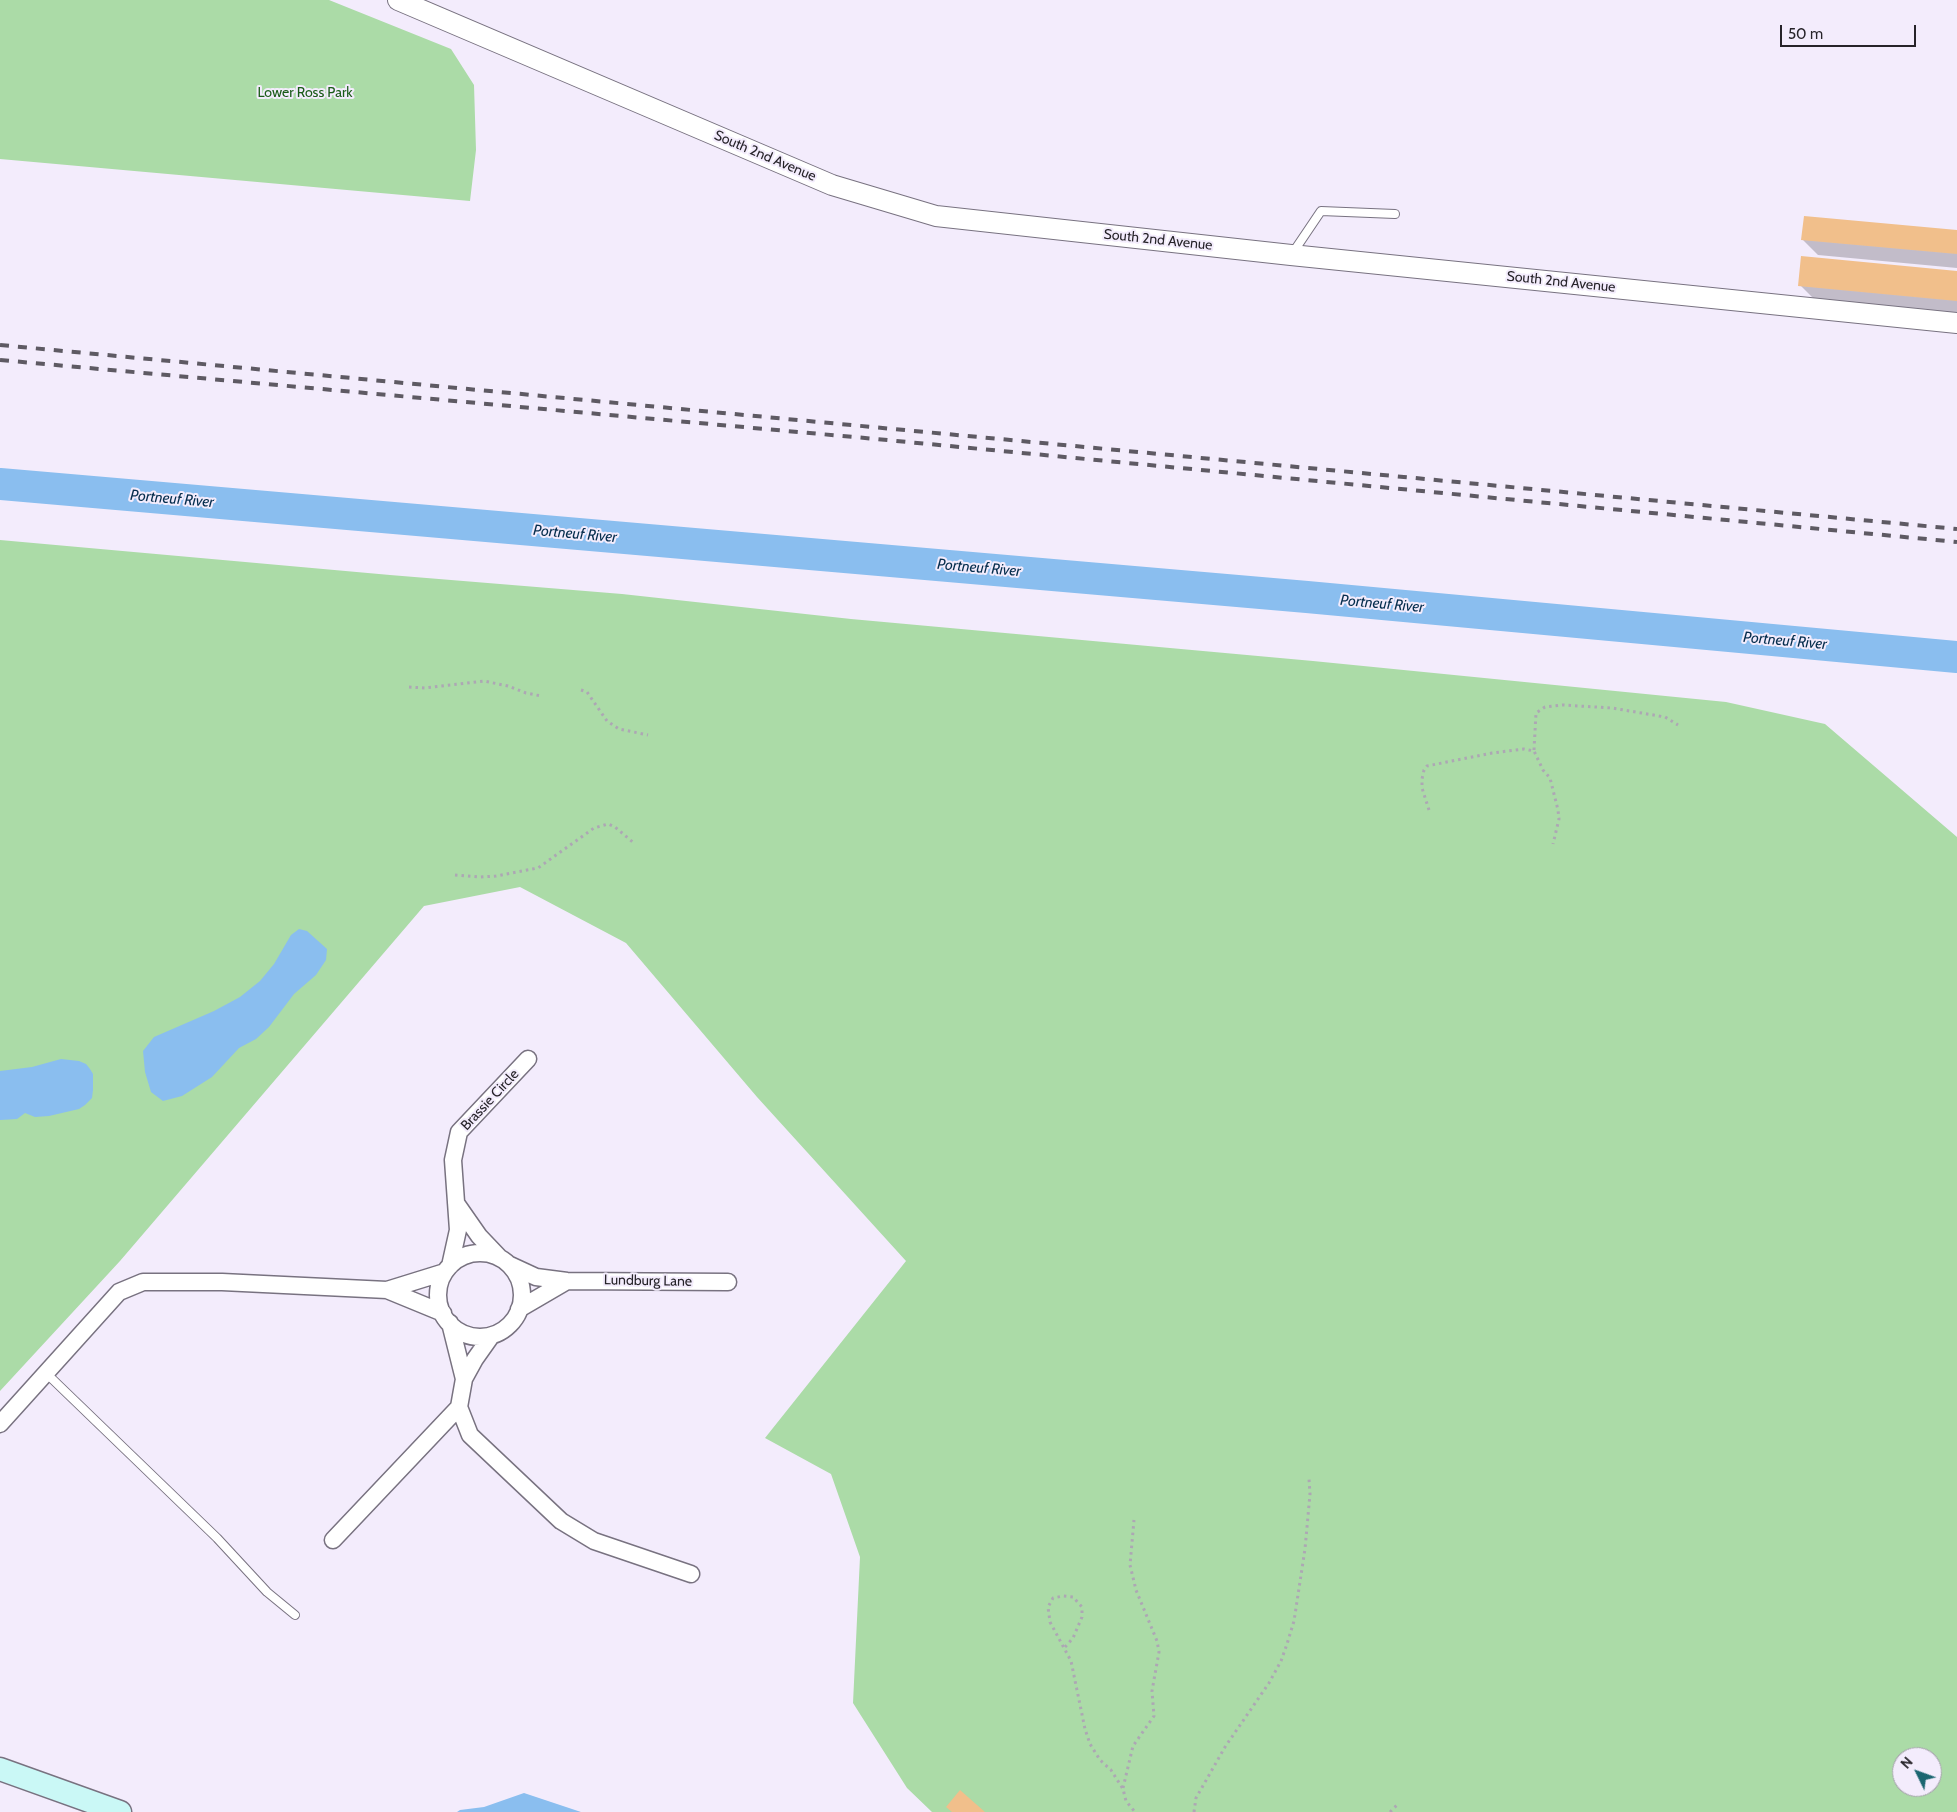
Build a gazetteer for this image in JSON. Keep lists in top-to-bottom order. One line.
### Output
{"streets":{"street":["South 2nd Avenue","Brassie Circle","Lundburg Lane"]},"crossings":[["Brassie Circle","Lundburg Lane"]],"water":["Portneuf River"],"parks":["Lower Ross Park"],"scale_bar":"50 m","north":"top left"}
